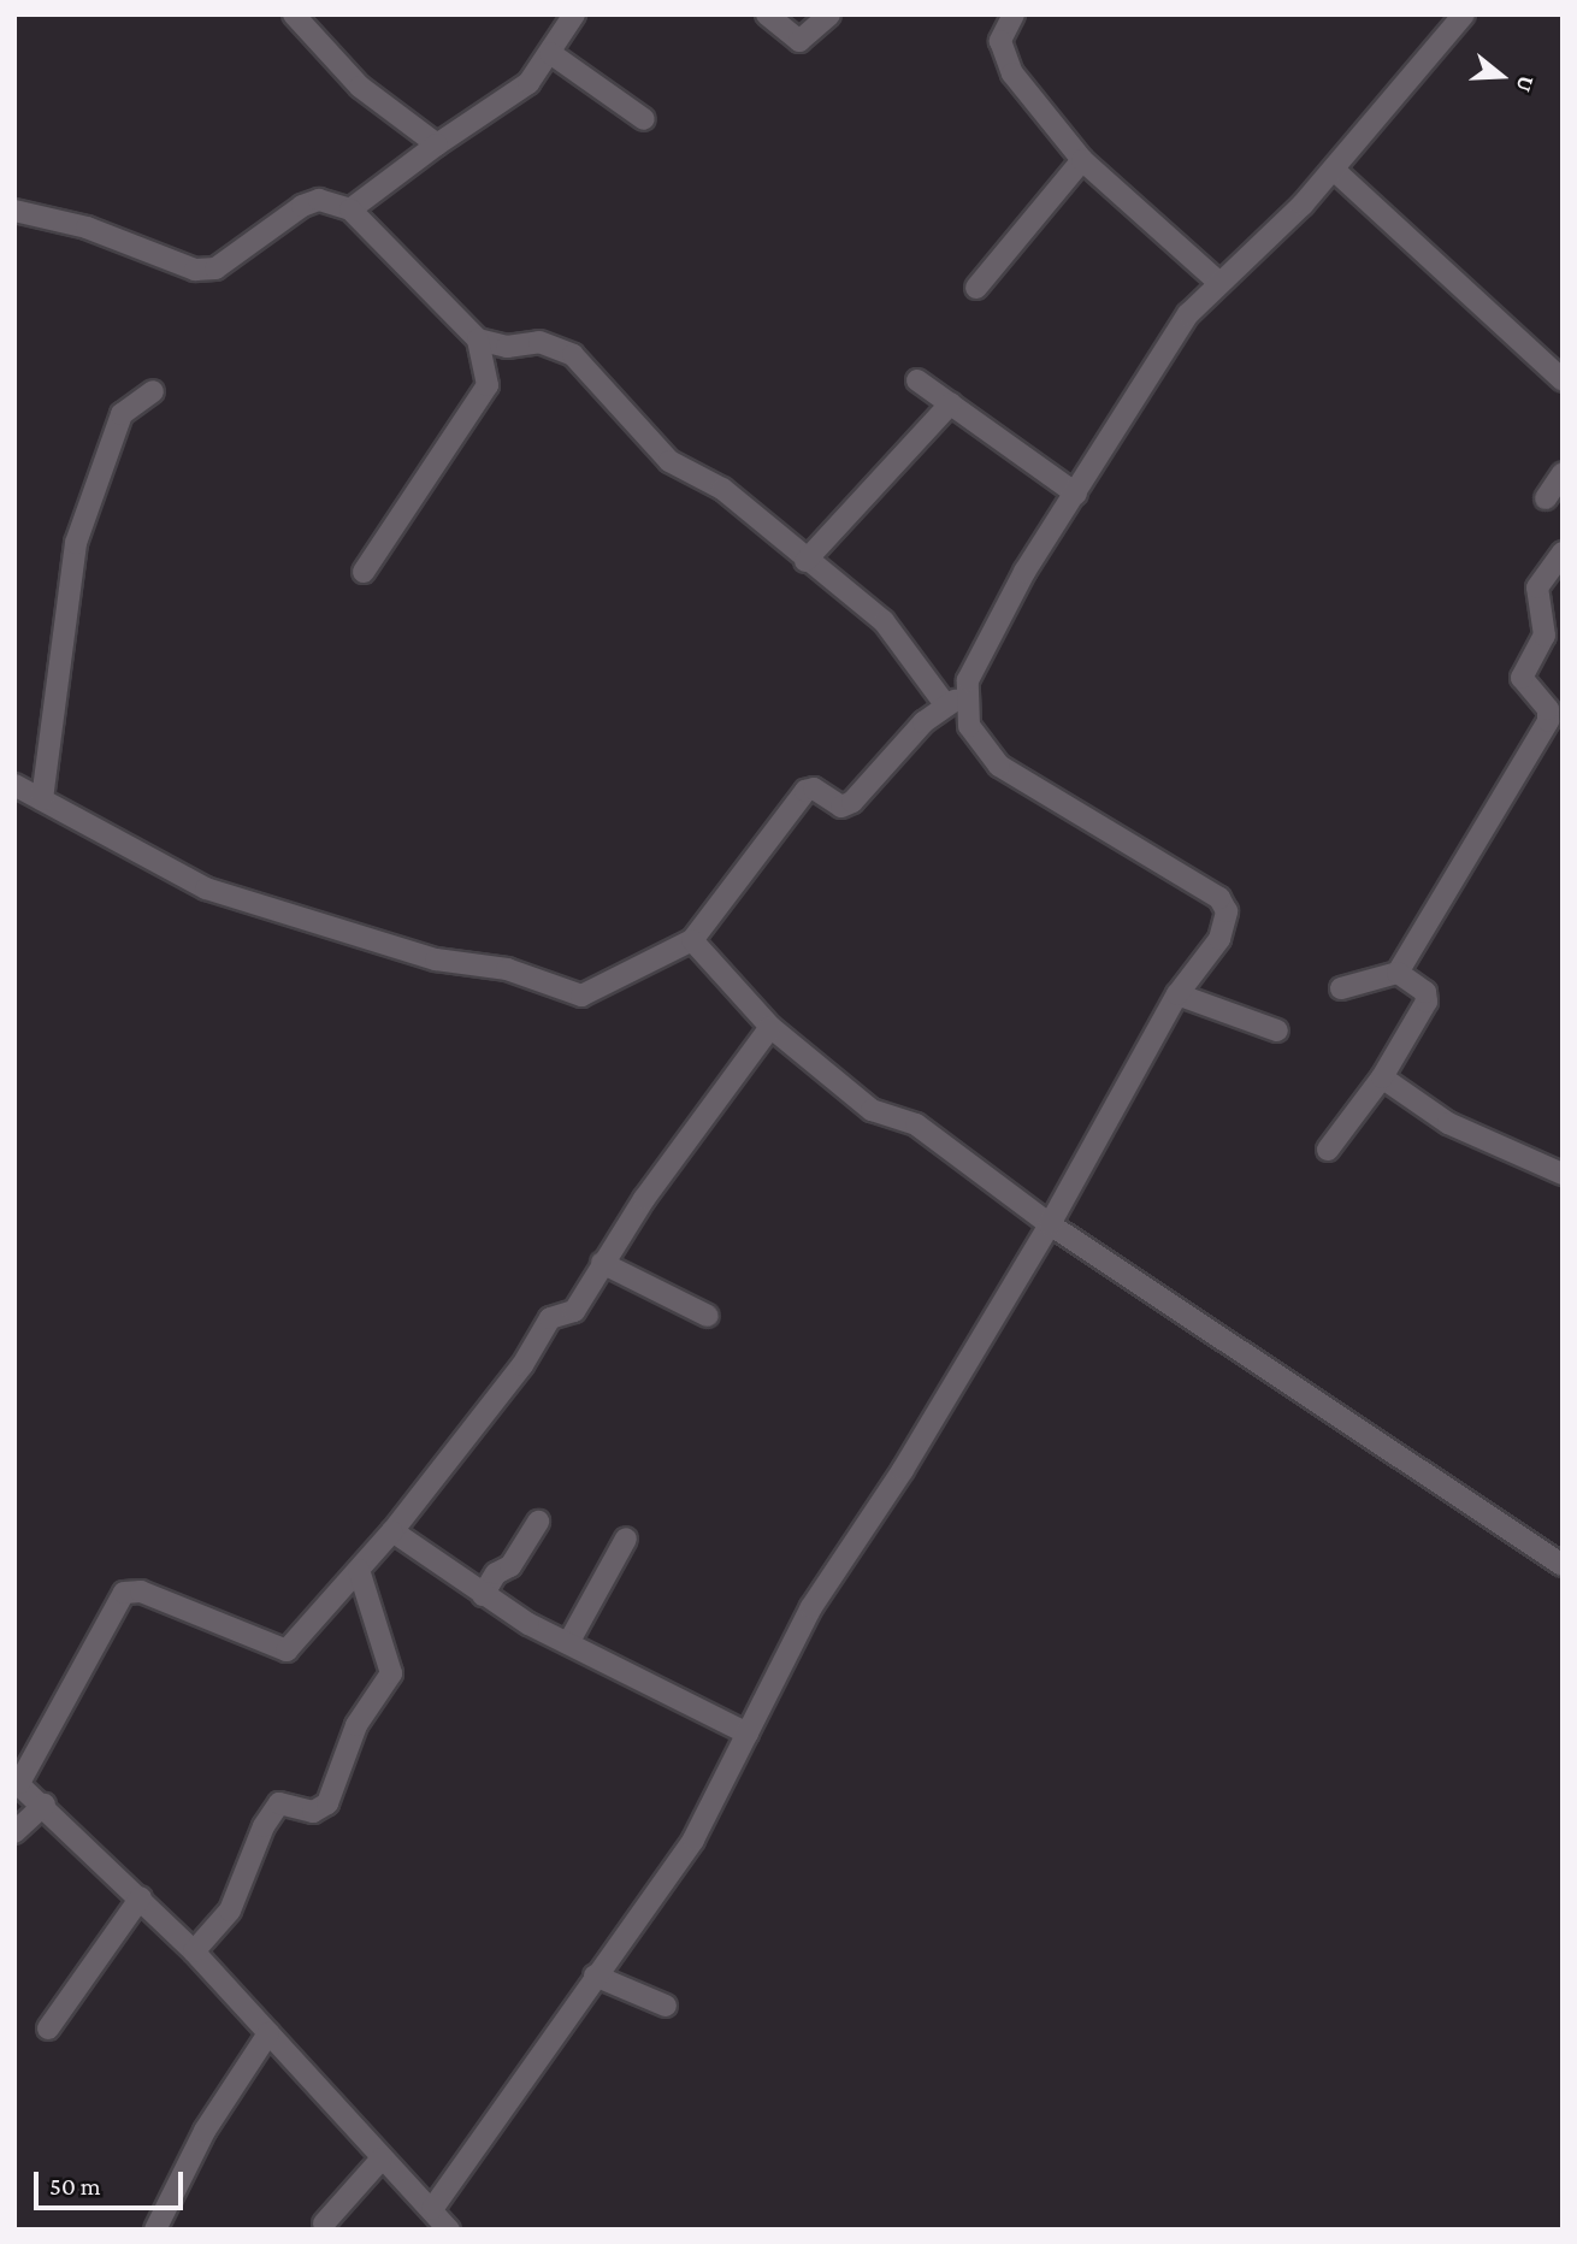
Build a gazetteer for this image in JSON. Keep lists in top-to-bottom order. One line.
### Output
{"scale_bar":"50 m","north":"right"}
